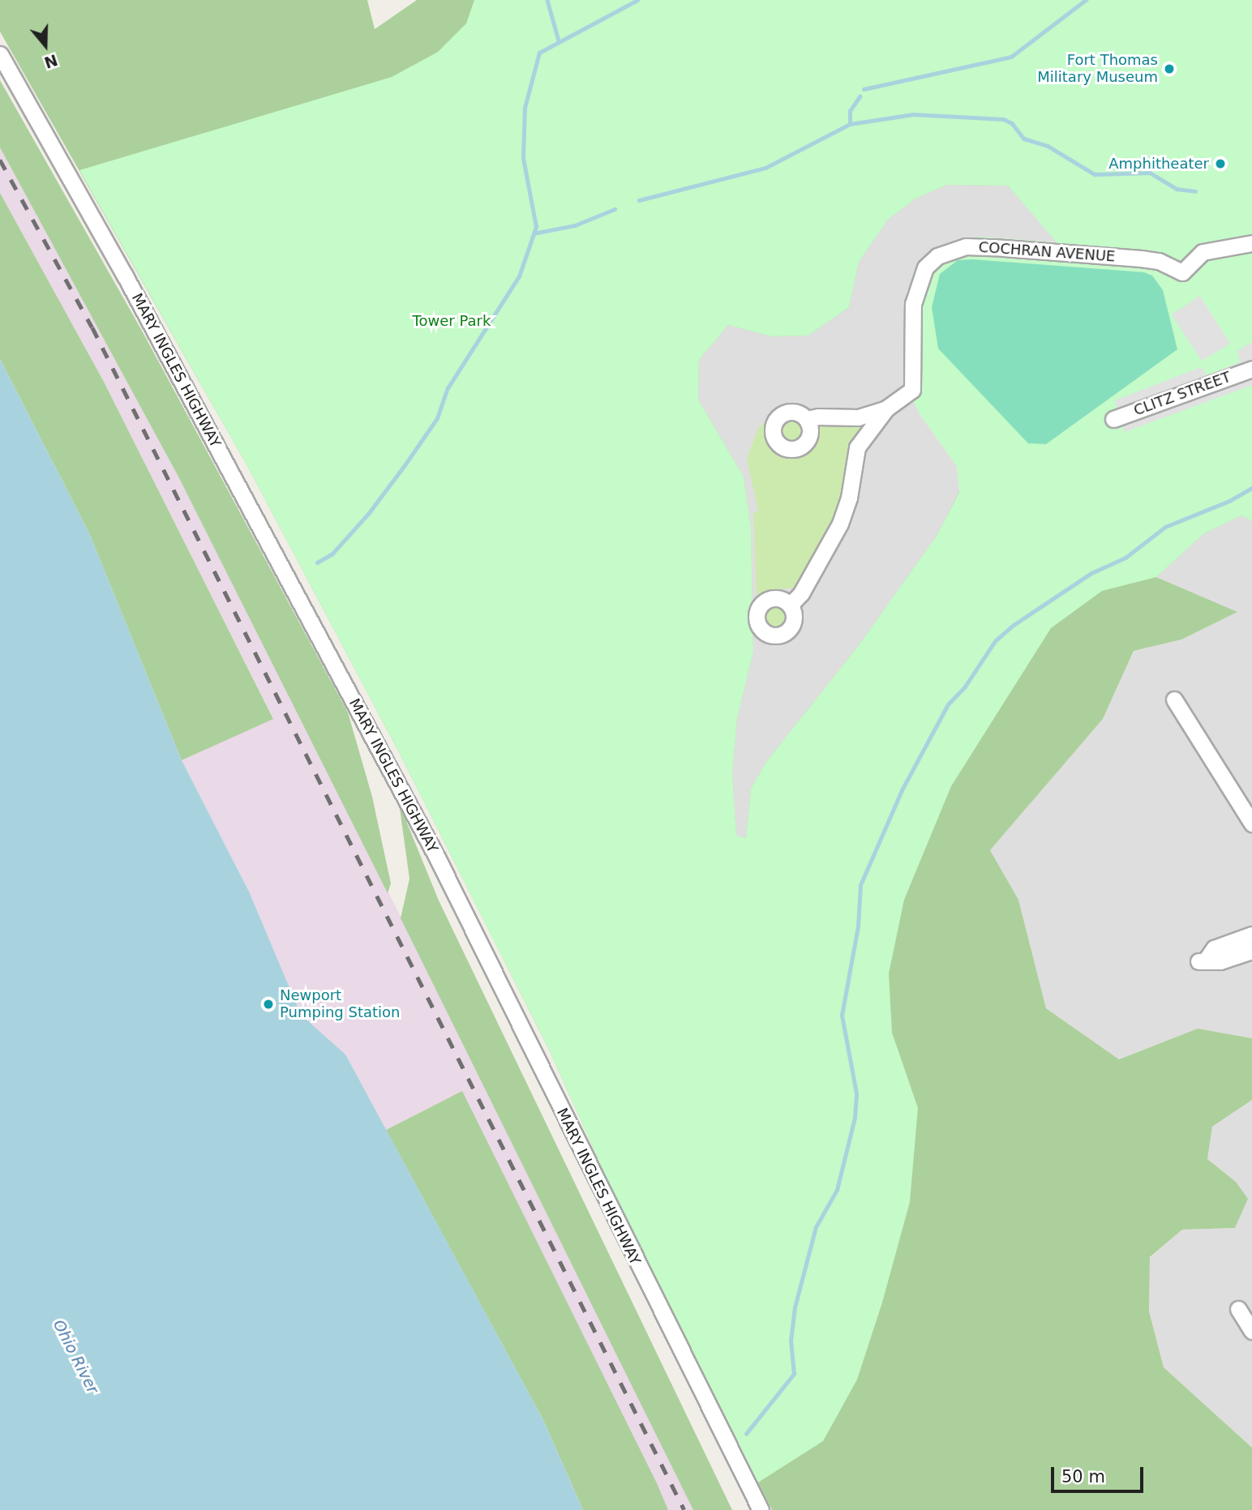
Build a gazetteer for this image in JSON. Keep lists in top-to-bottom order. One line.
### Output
{"streets":{"street":["COCHRAN AVENUE","MARY INGLES HIGHWAY","CLITZ STREET"]},"water":["Ohio River"],"parks":["Tower Park"],"places":["Fort Thomas Military Museum","Amphitheater","Newport Pumping Station"],"scale_bar":"50 m","north":"bottom"}
